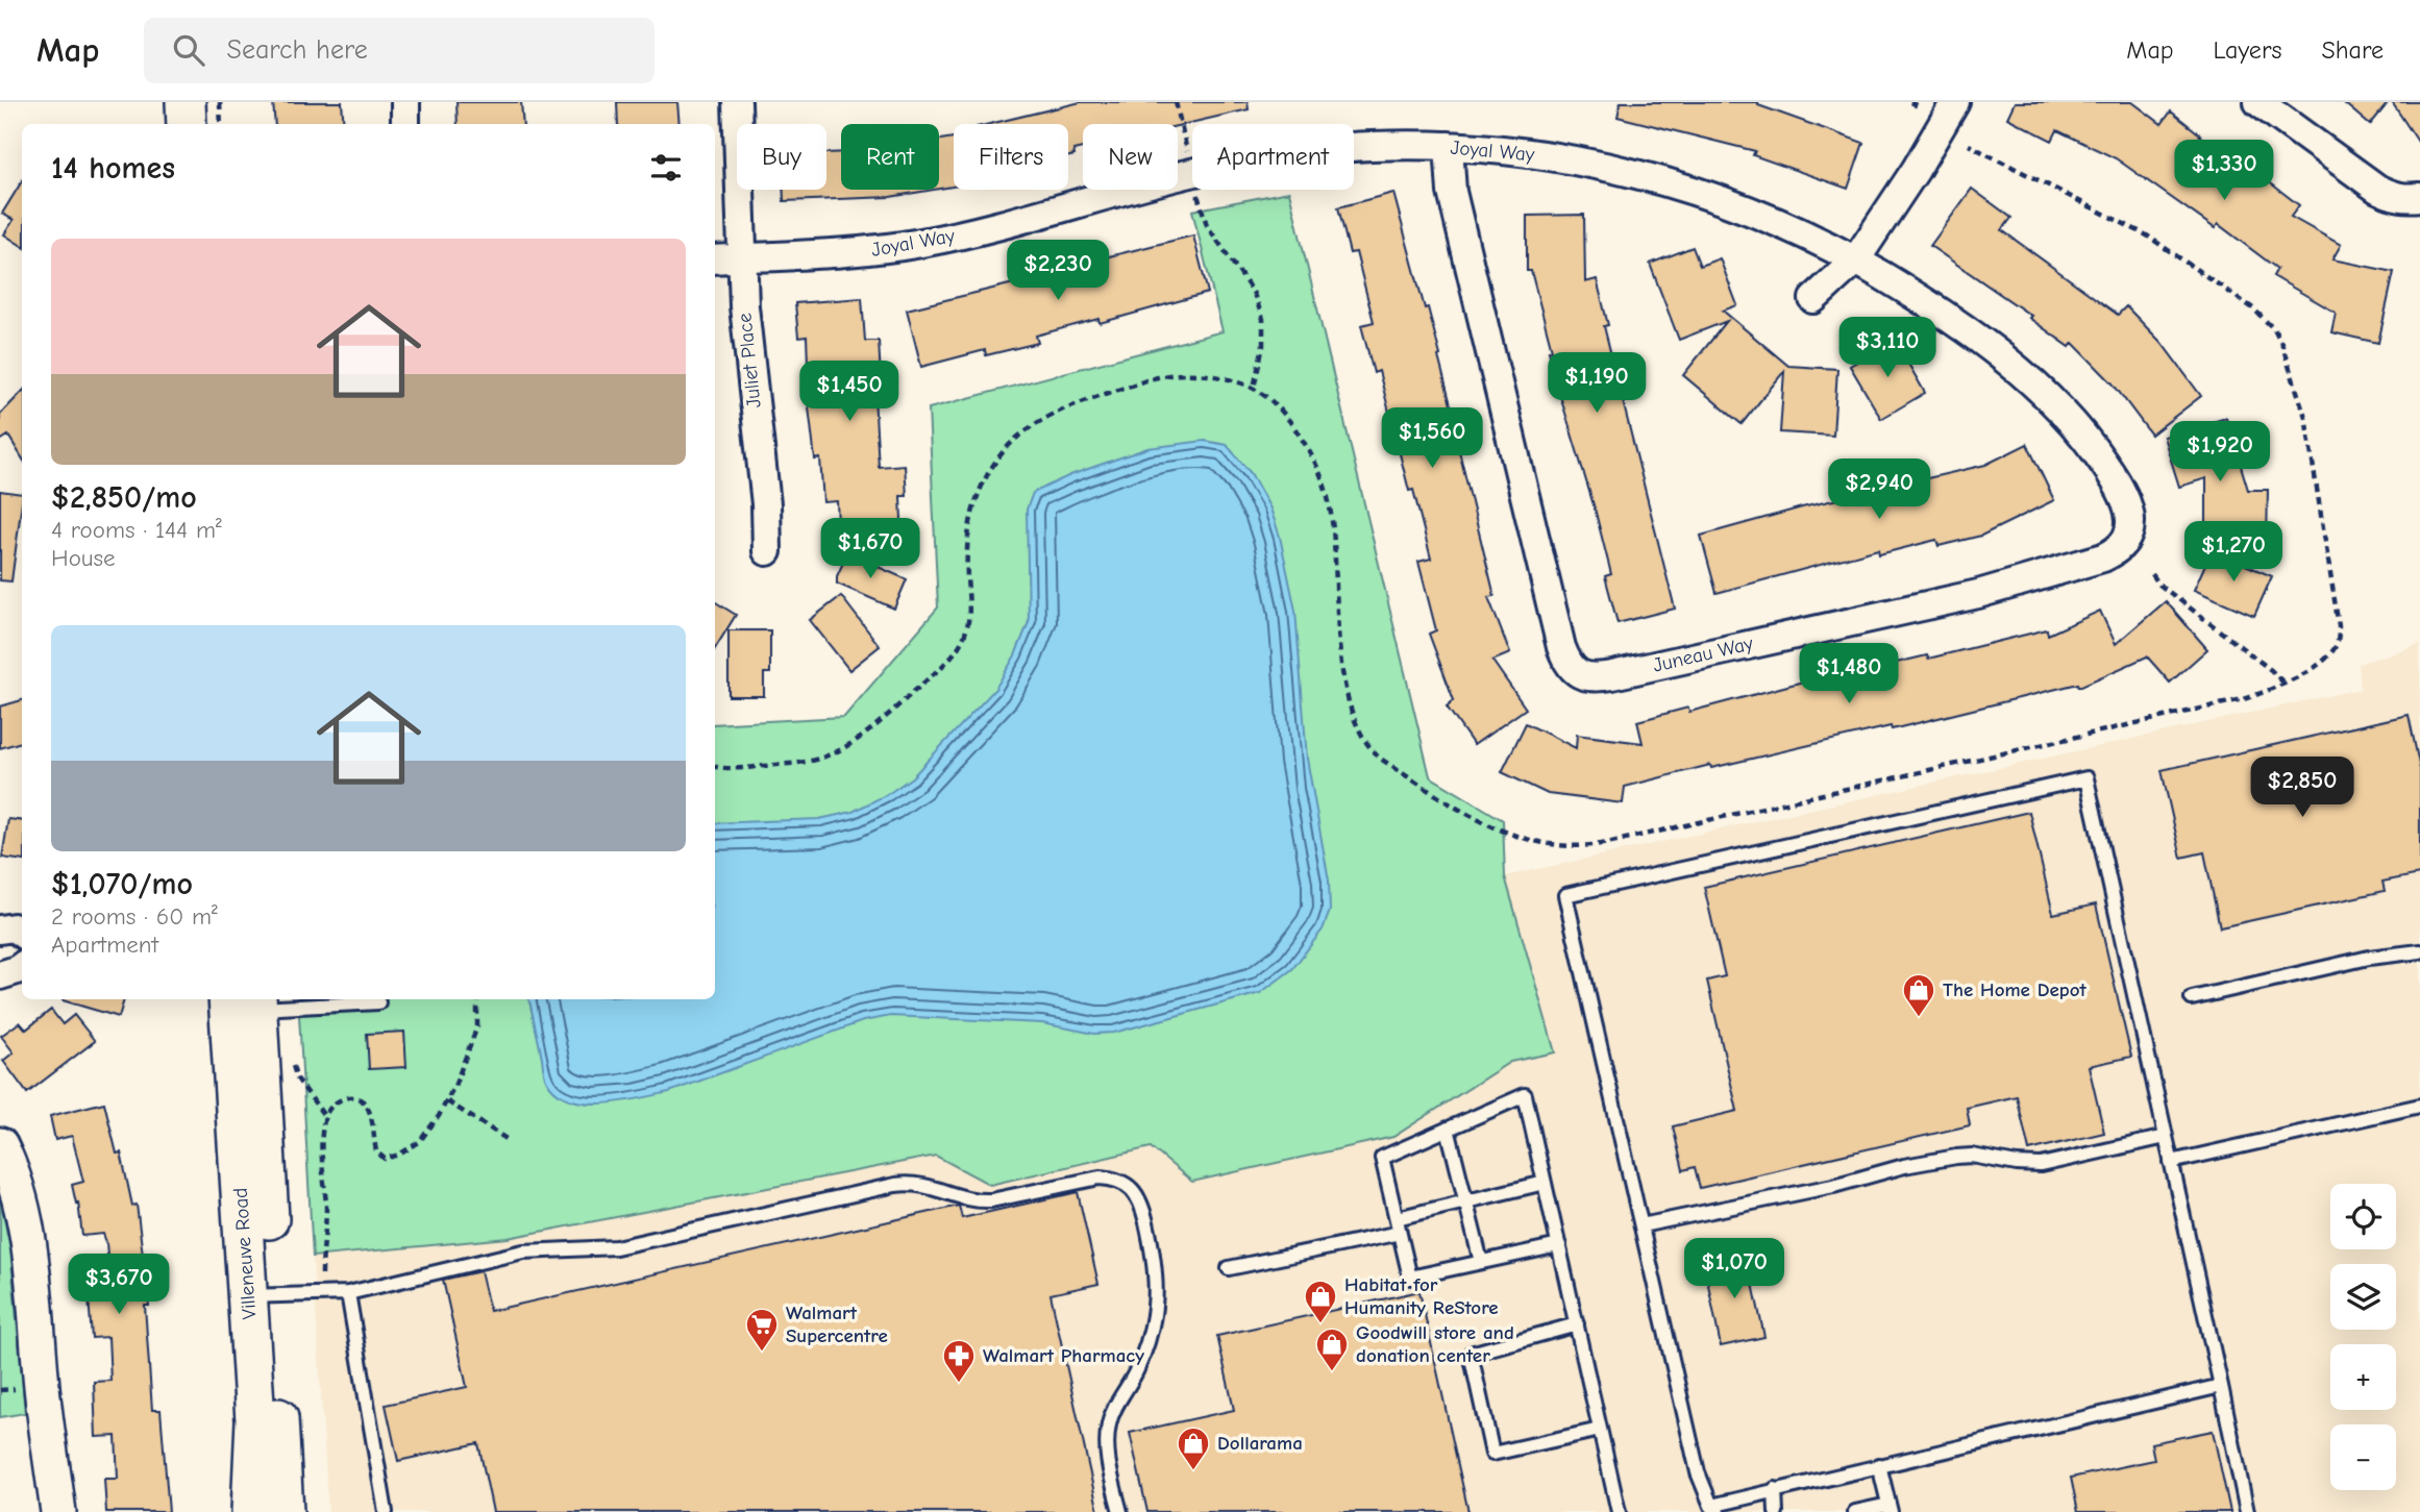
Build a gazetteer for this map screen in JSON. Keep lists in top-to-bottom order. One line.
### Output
{"streets":{"main road":["Villeneuve Road"],"street":["Joyal Way","Juliet Place","Juneau Way"]},"crossings":[["Joyal Way","Juliet Place"],["Joyal Way","Juneau Way"]],"places":{"shop":["The Home Depot","Habitat for Humanity ReStore","Goodwill store and donation center","Dollarama"],"supermarket":["Walmart Supercentre"],"pharmacy":["Walmart Pharmacy"]},"page":{"header":"Map","search":"Search here","nav":["Map","Layers","Share"],"chip":["Buy","Rent","Filters","New","Apartment"],"heading":"14 homes","price":["$1,330","$2,230","$3,110","$1,190","$1,450","$1,560","$1,920","$2,940","$1,670","$1,270","$1,480","$2,850","$1,070","$3,670"],"list":[{"name":"$2,850/mo","note":"4 rooms · 144 m² · House"},{"name":"$1,070/mo","note":"2 rooms · 60 m² · Apartment"}],"map_buttons":["+","−"]}}
